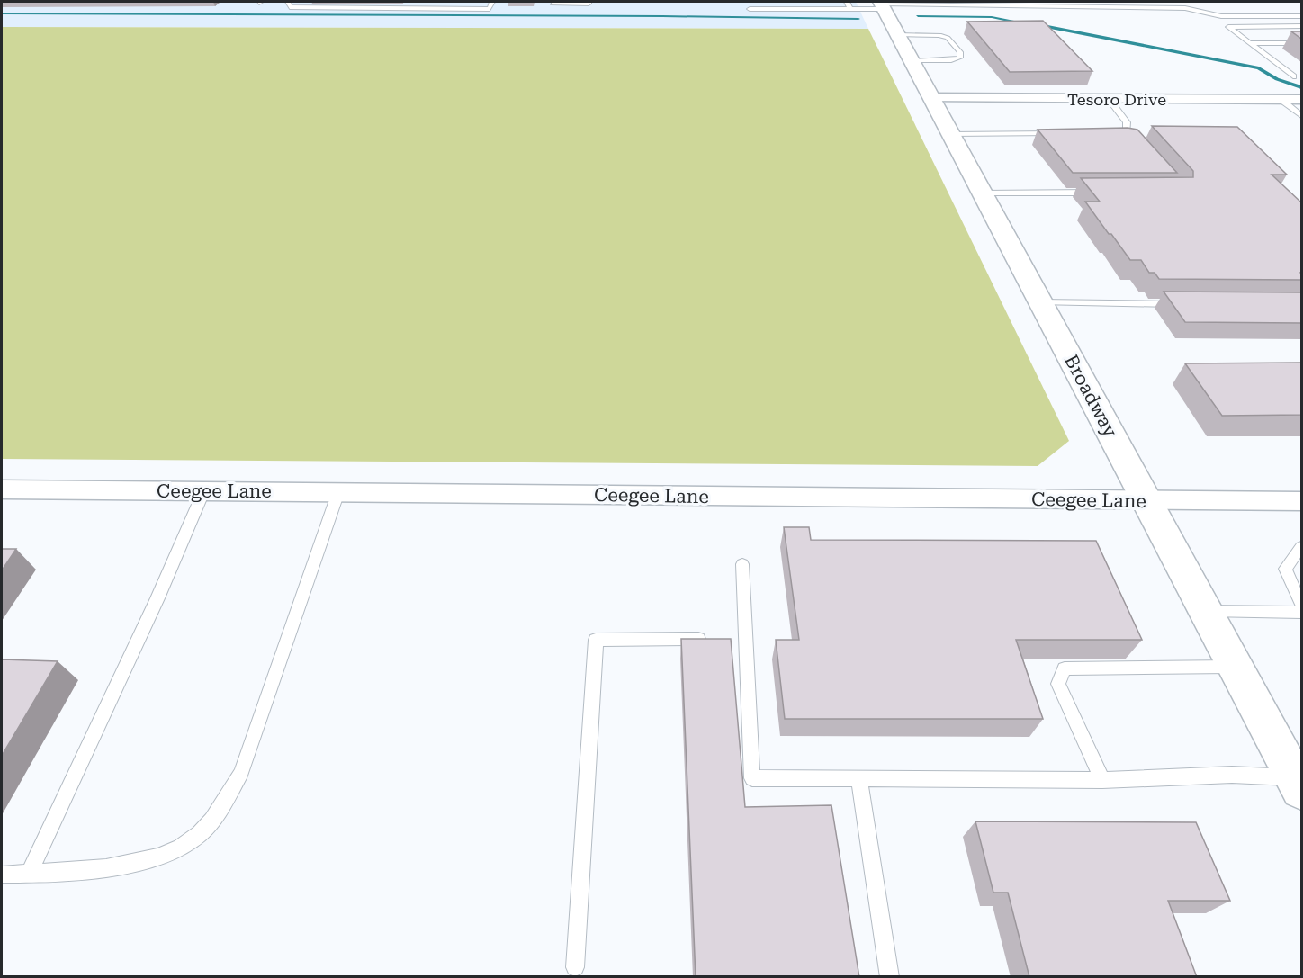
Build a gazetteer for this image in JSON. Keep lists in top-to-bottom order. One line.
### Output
{"streets":{"main road":["Broadway"],"street":["Tesoro Drive","Ceegee Lane"]},"crossings":[["Tesoro Drive","Broadway"],["Broadway","Ceegee Lane"]]}
